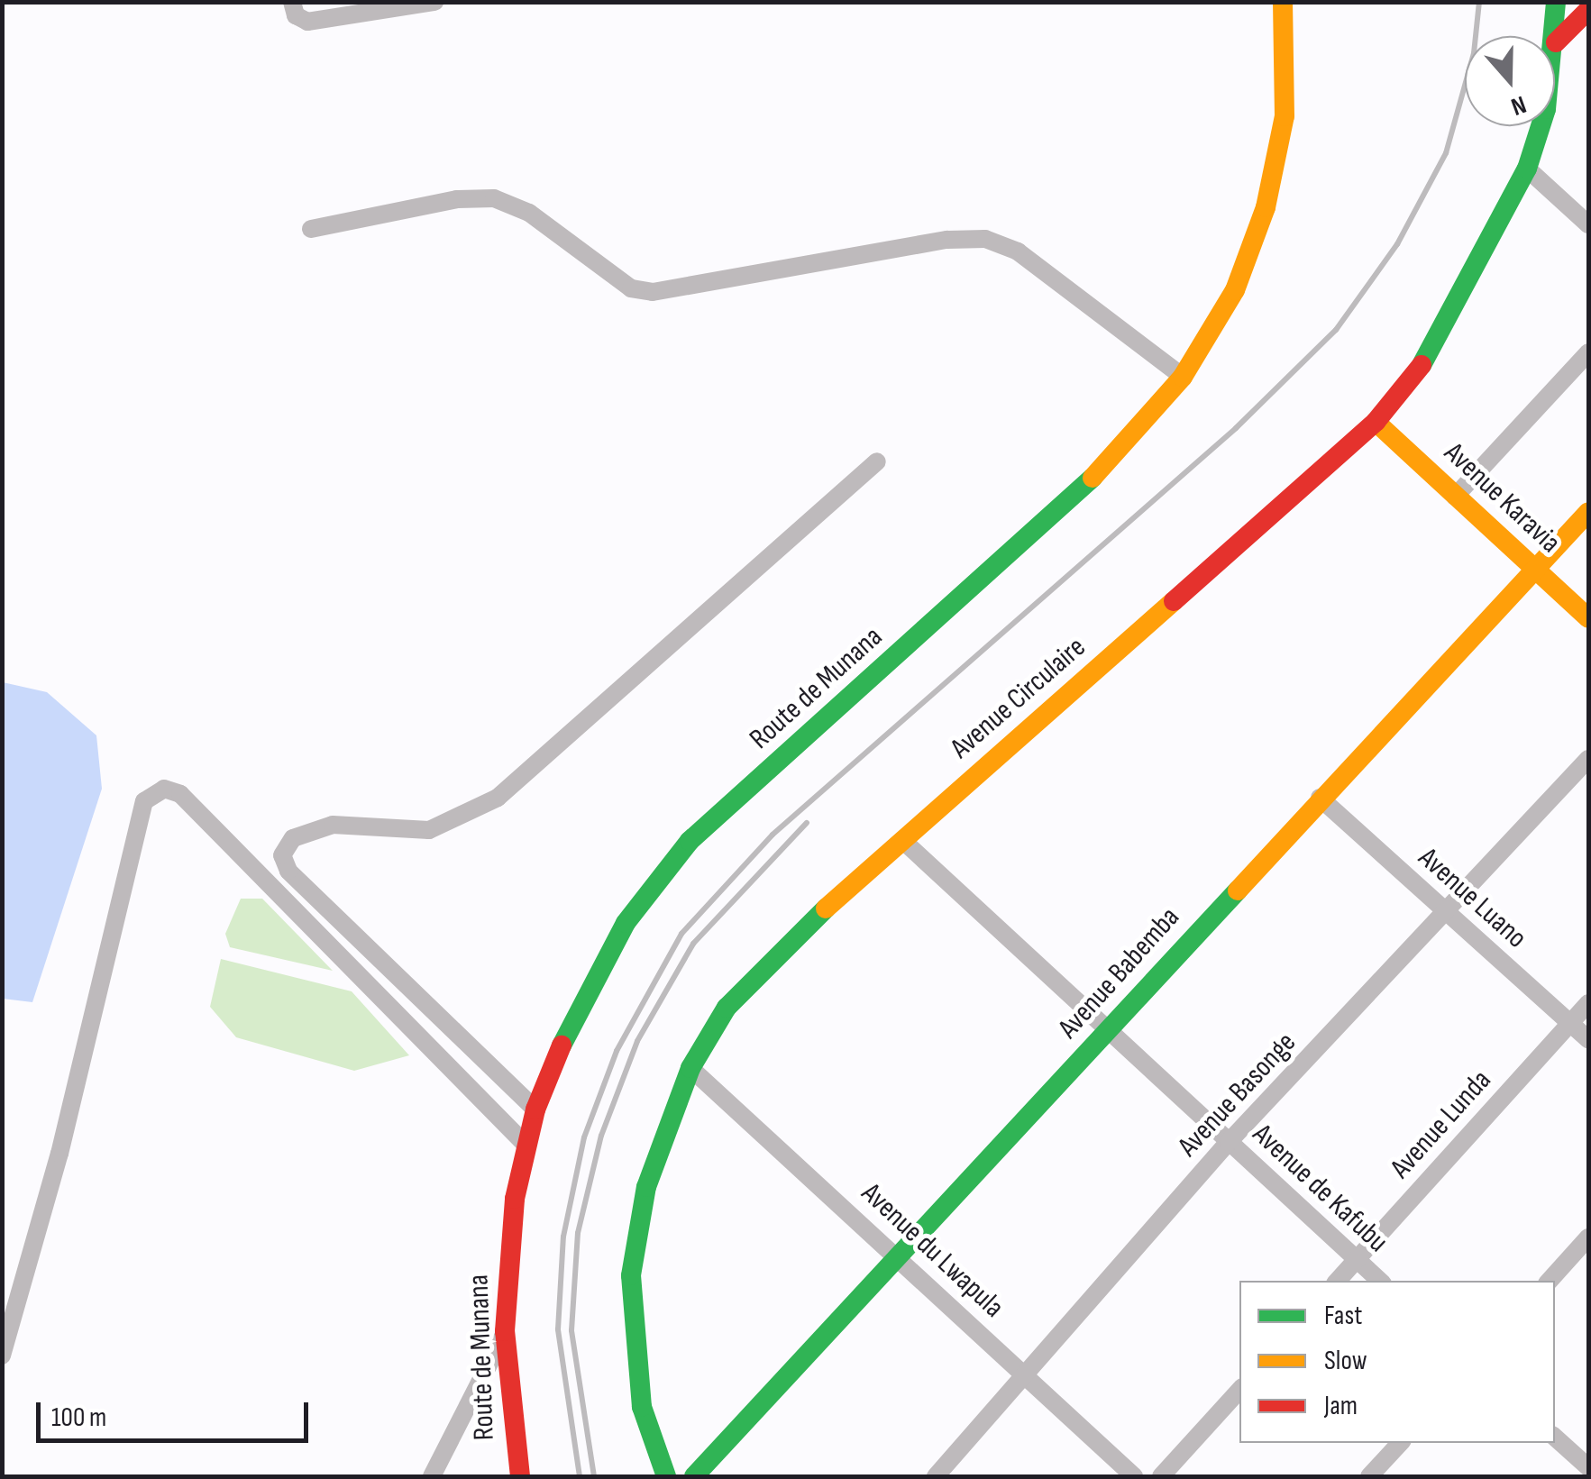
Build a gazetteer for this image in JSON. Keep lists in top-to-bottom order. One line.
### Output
{"streets":{"street":["Avenue Karavia","Route de Munana","Avenue Circulaire","Avenue Luano","Avenue Babemba","Avenue Basonge","Avenue Lunda","Avenue de Kafubu","Avenue du Lwapula"]},"crossings":[["Avenue Karavia","Avenue Circulaire"],["Avenue Karavia","Avenue Babemba"],["Avenue Circulaire","Avenue de Kafubu"],["Avenue Circulaire","Avenue du Lwapula"],["Avenue Luano","Avenue Babemba"],["Avenue Luano","Avenue Basonge"],["Avenue Luano","Avenue Lunda"],["Avenue Babemba","Avenue de Kafubu"],["Avenue Babemba","Avenue du Lwapula"],["Avenue Basonge","Avenue de Kafubu"],["Avenue Basonge","Avenue du Lwapula"],["Avenue Lunda","Avenue de Kafubu"]],"legend":["Fast","Slow","Jam"],"scale_bar":"100 m","north":"bottom"}
